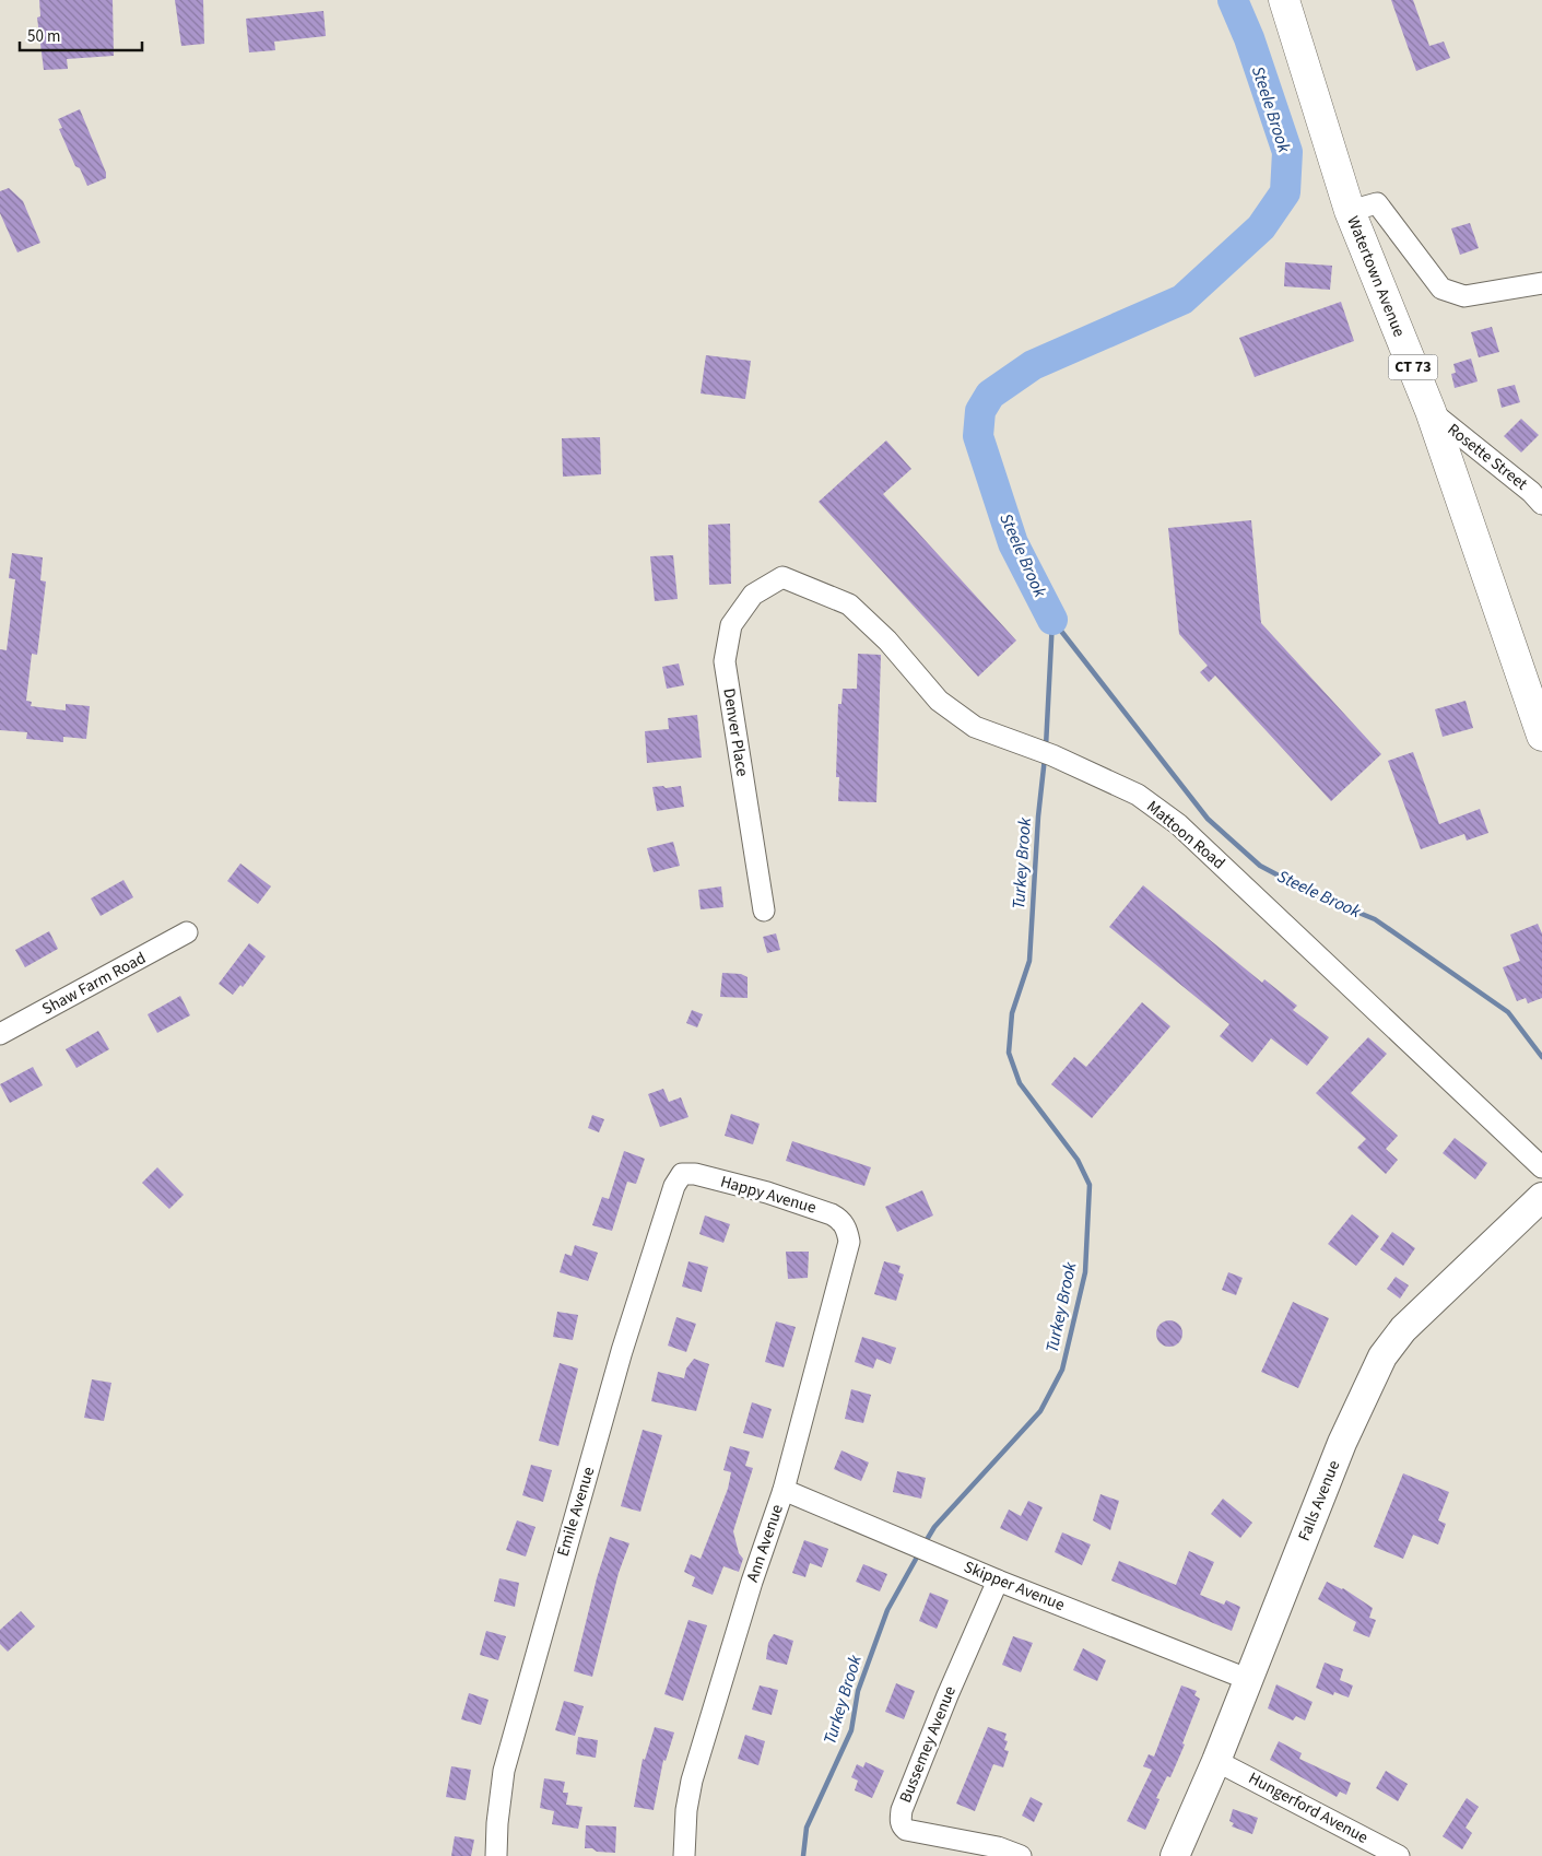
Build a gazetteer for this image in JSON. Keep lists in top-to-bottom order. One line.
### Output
{"streets":{"main road":["Watertown Avenue","CT 73","Falls Avenue"],"street":["Rosette Street","Denver Place","Mattoon Road","Shaw Farm Road","Happy Avenue","Emile Avenue","Ann Avenue","Skipper Avenue","Bussemey Avenue","Hungerford Avenue"]},"crossings":[["Watertown Avenue","Rosette Street"],["Denver Place","Mattoon Road"],["Happy Avenue","Emile Avenue"],["Happy Avenue","Ann Avenue"],["Falls Avenue","Skipper Avenue"],["Falls Avenue","Hungerford Avenue"],["Ann Avenue","Skipper Avenue"],["Skipper Avenue","Bussemey Avenue"]],"water":["Steele Brook","Turkey Brook"],"scale_bar":"50 m"}
